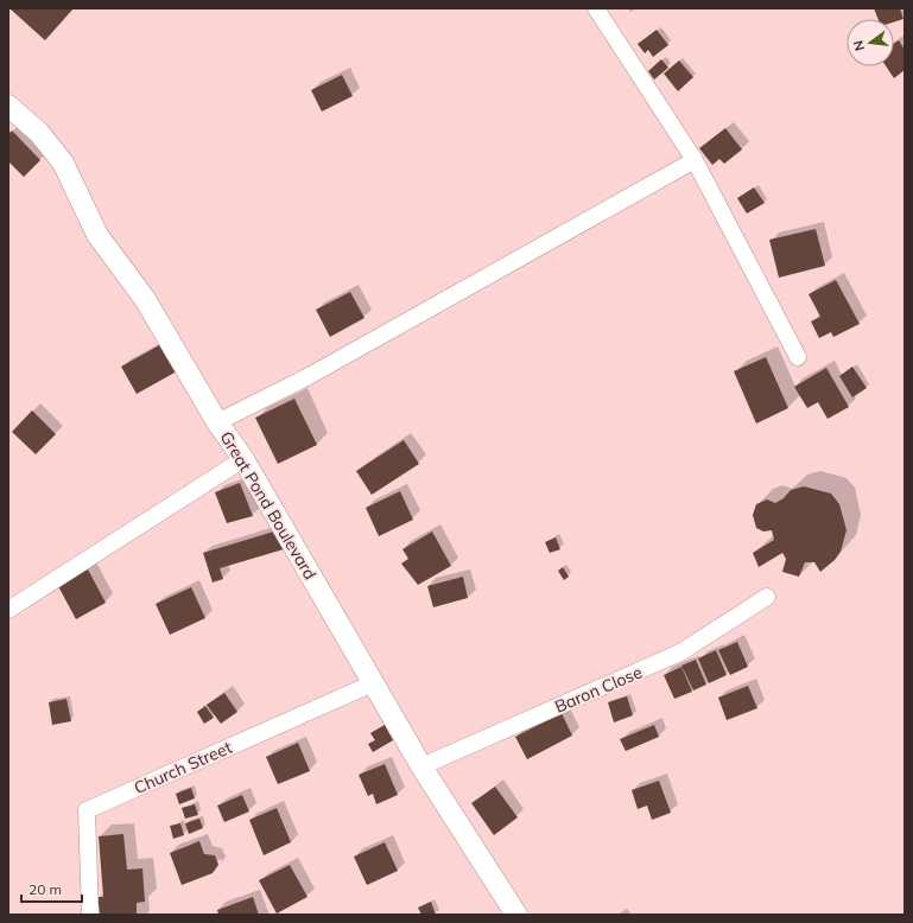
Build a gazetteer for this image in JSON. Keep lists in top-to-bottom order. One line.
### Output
{"streets":{"street":["Great Pond Boulevard","Baron Close","Church Street"]},"crossings":[["Great Pond Boulevard","Baron Close"],["Great Pond Boulevard","Church Street"]],"scale_bar":"20 m","north":"left"}
